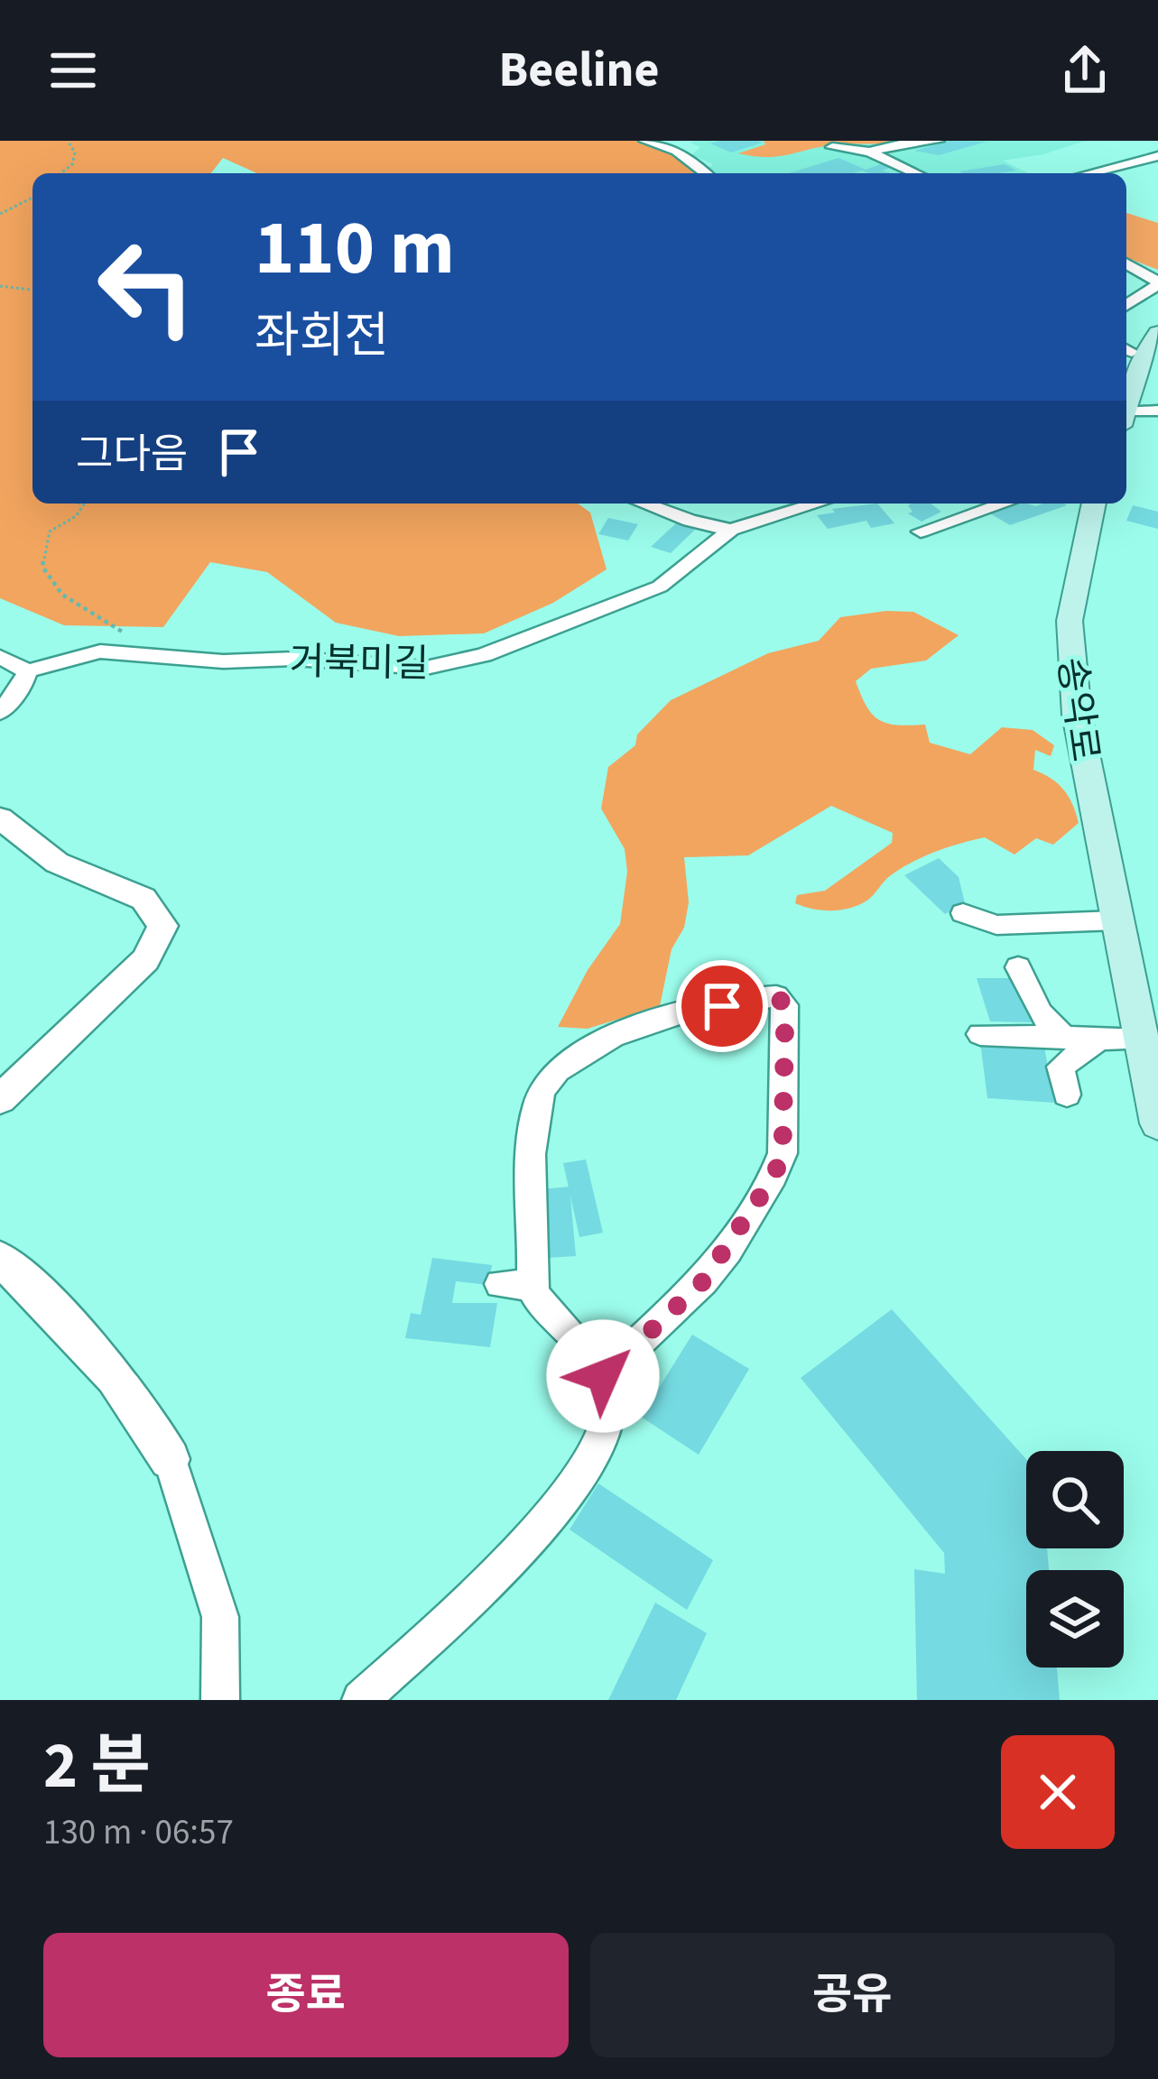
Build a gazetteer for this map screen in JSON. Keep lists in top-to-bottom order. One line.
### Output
{"streets":{"main road":["송악로"],"street":["거북미길"]},"page":{"header":"Beeline","turn":["110 m","좌회전"],"then":"그다음","heading":["2 분","130 m · 06:57"],"buttons":["종료","공유"]}}
